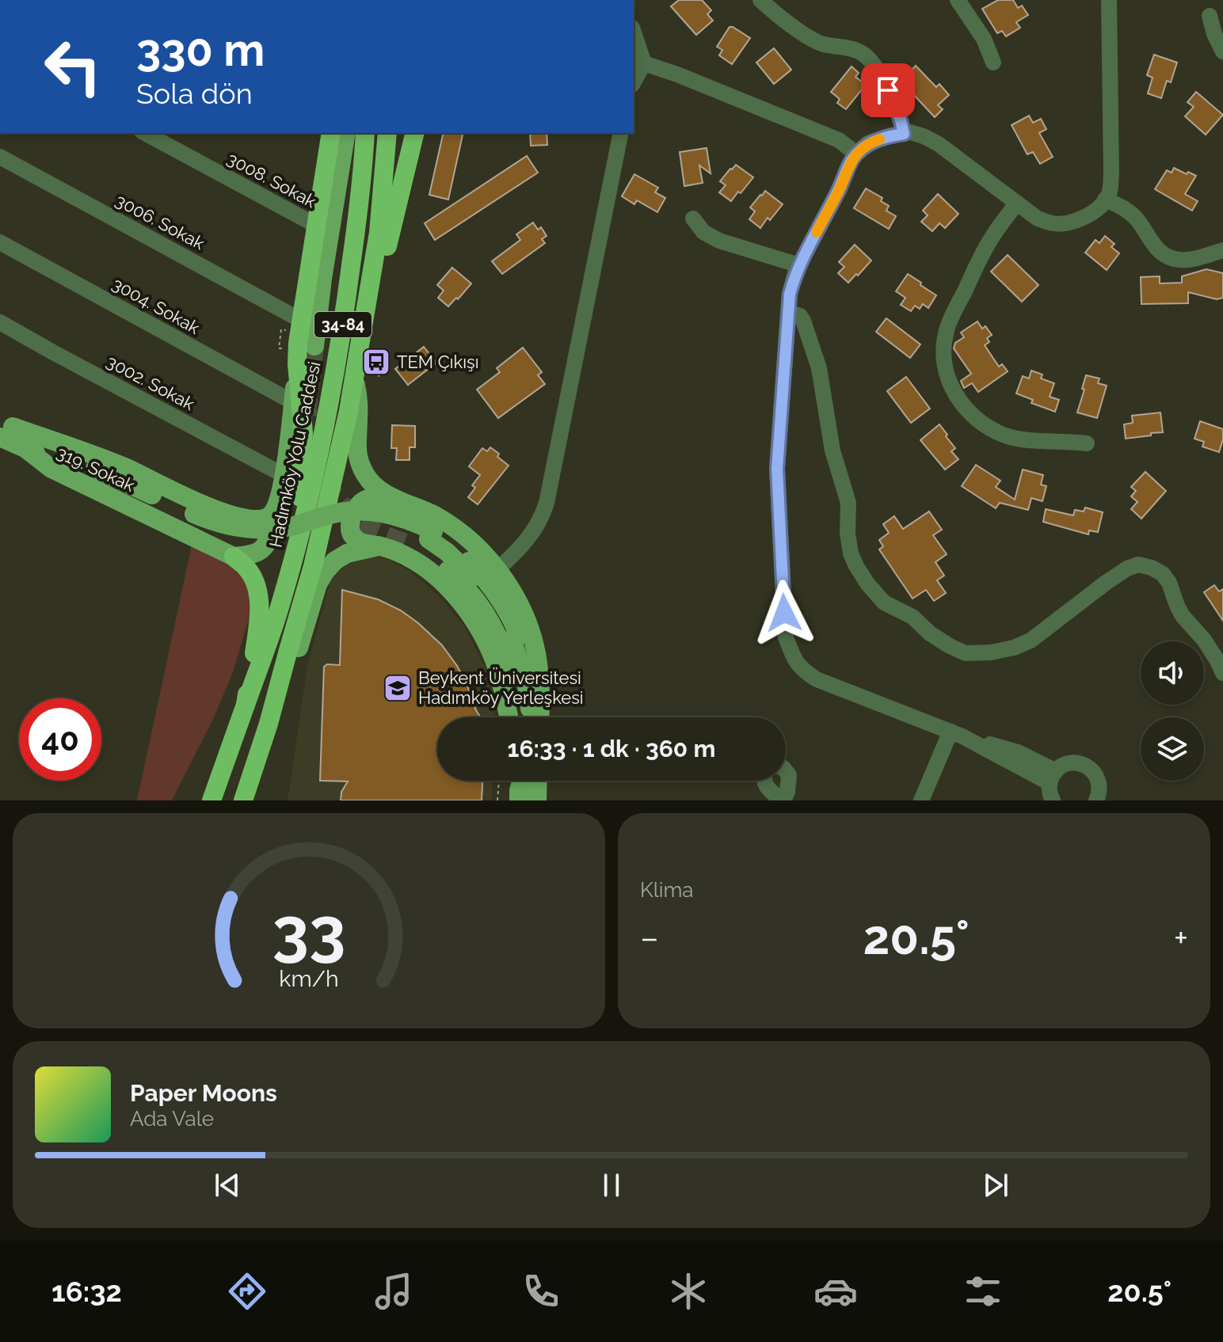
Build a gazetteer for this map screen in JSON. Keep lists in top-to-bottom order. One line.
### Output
{"streets":{"highway":["34-84","Hadımköy Yolu Caddesi"],"main road":["319. Sokak"],"street":["3008. Sokak","3006. Sokak","3004. Sokak","3002. Sokak"]},"places":{"bus stop":["TEM Çıkışı"],"school or university":["Beykent Üniversitesi Hadımköy Yerleşkesi"]},"page":{"turn":["330 m","Sola dön"],"limit":"40","trip":"16:33 · 1 dk · 360 m","tile":"Klima","heat":["−","20.5°","+"],"song":["Paper Moons","Ada Vale"],"tabs":["16:32","20.5°"],"gauge":["33","km/h"]}}
